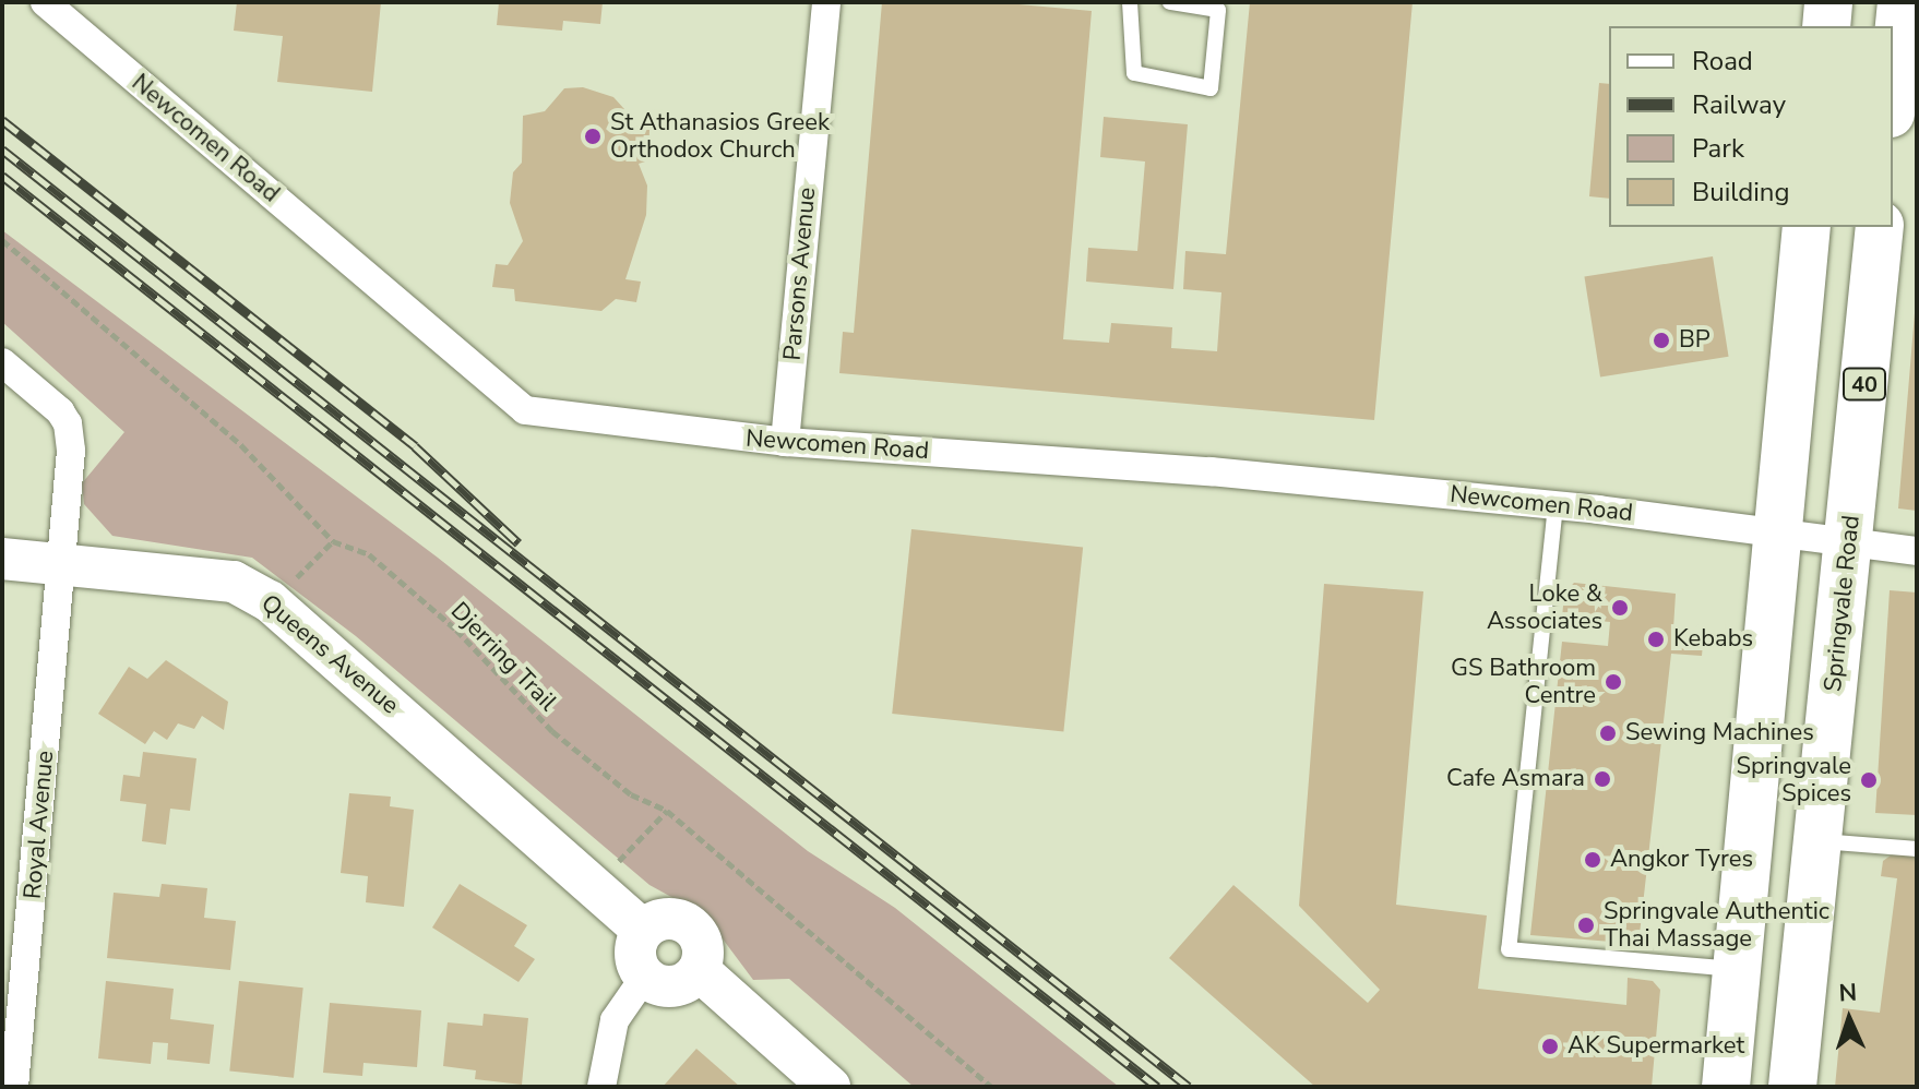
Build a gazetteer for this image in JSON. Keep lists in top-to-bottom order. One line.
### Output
{"streets":{"highway":["40","Springvale Road"],"main road":["Queens Avenue"],"street":["Newcomen Road","Parsons Avenue","Royal Avenue"],"path":["Djerring Trail"]},"crossings":[["Newcomen Road","Parsons Avenue"],["Newcomen Road","Springvale Road"],["Queens Avenue","Royal Avenue"]],"places":["St Athanasios Greek Orthodox Church","BP","Loke & Associates","Kebabs","GS Bathroom Centre","Sewing Machines","Cafe Asmara","Springvale Spices","Angkor Tyres","Springvale Authentic Thai Massage","AK Supermarket"],"legend":["Road","Railway","Park","Building"],"north":"top"}
